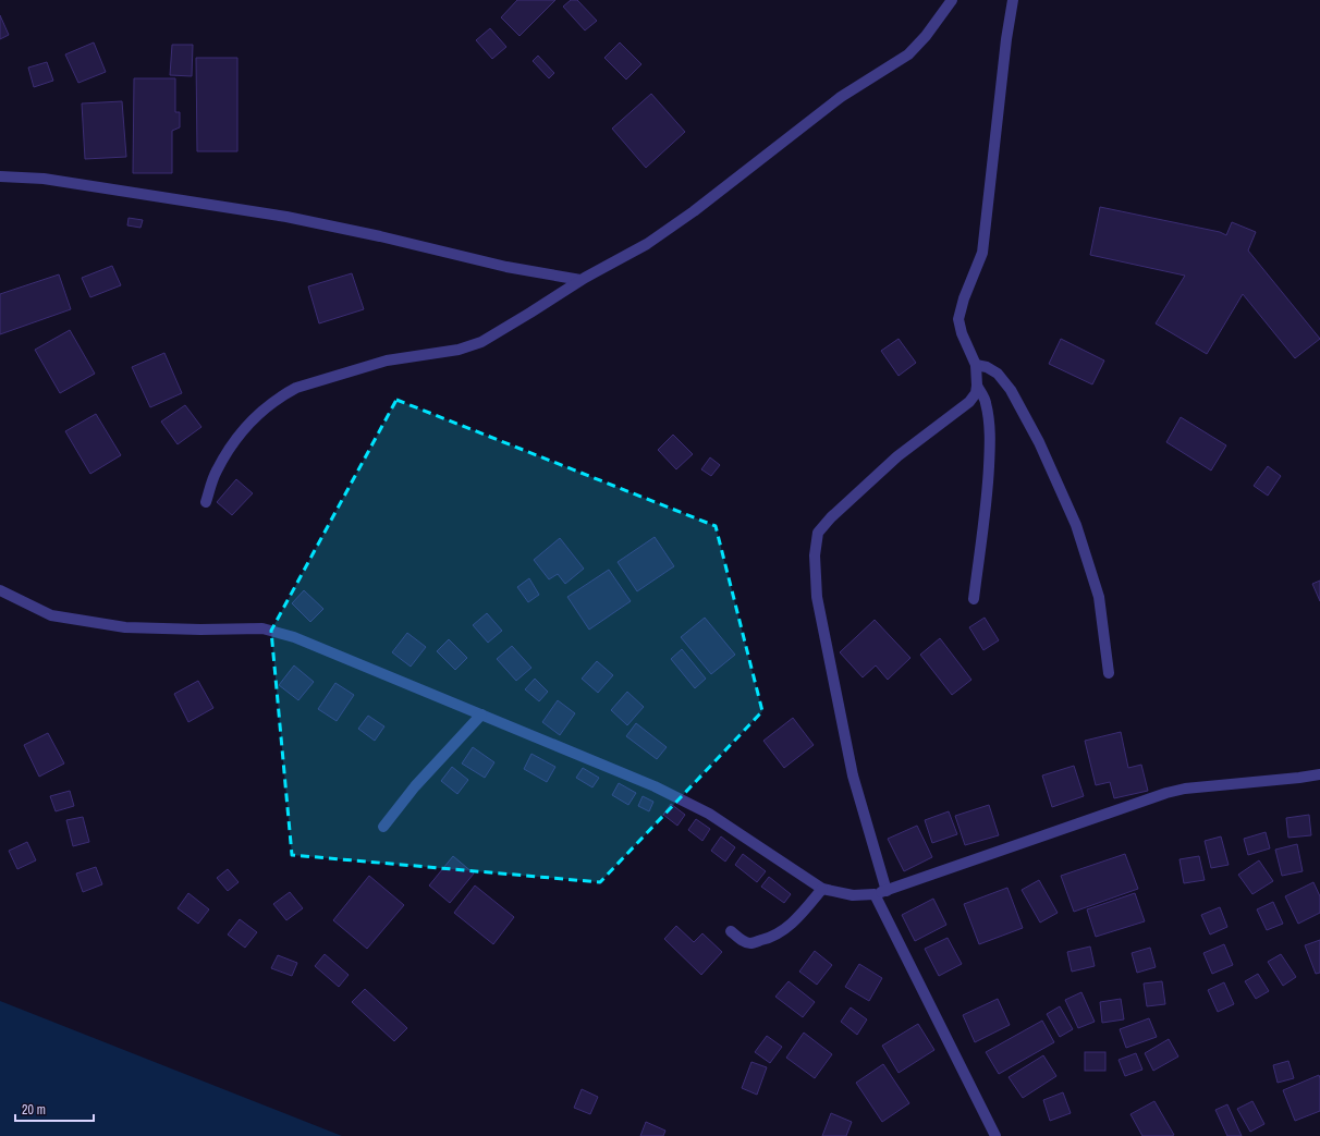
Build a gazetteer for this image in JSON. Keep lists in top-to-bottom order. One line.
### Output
{"scale_bar":"20 m"}
